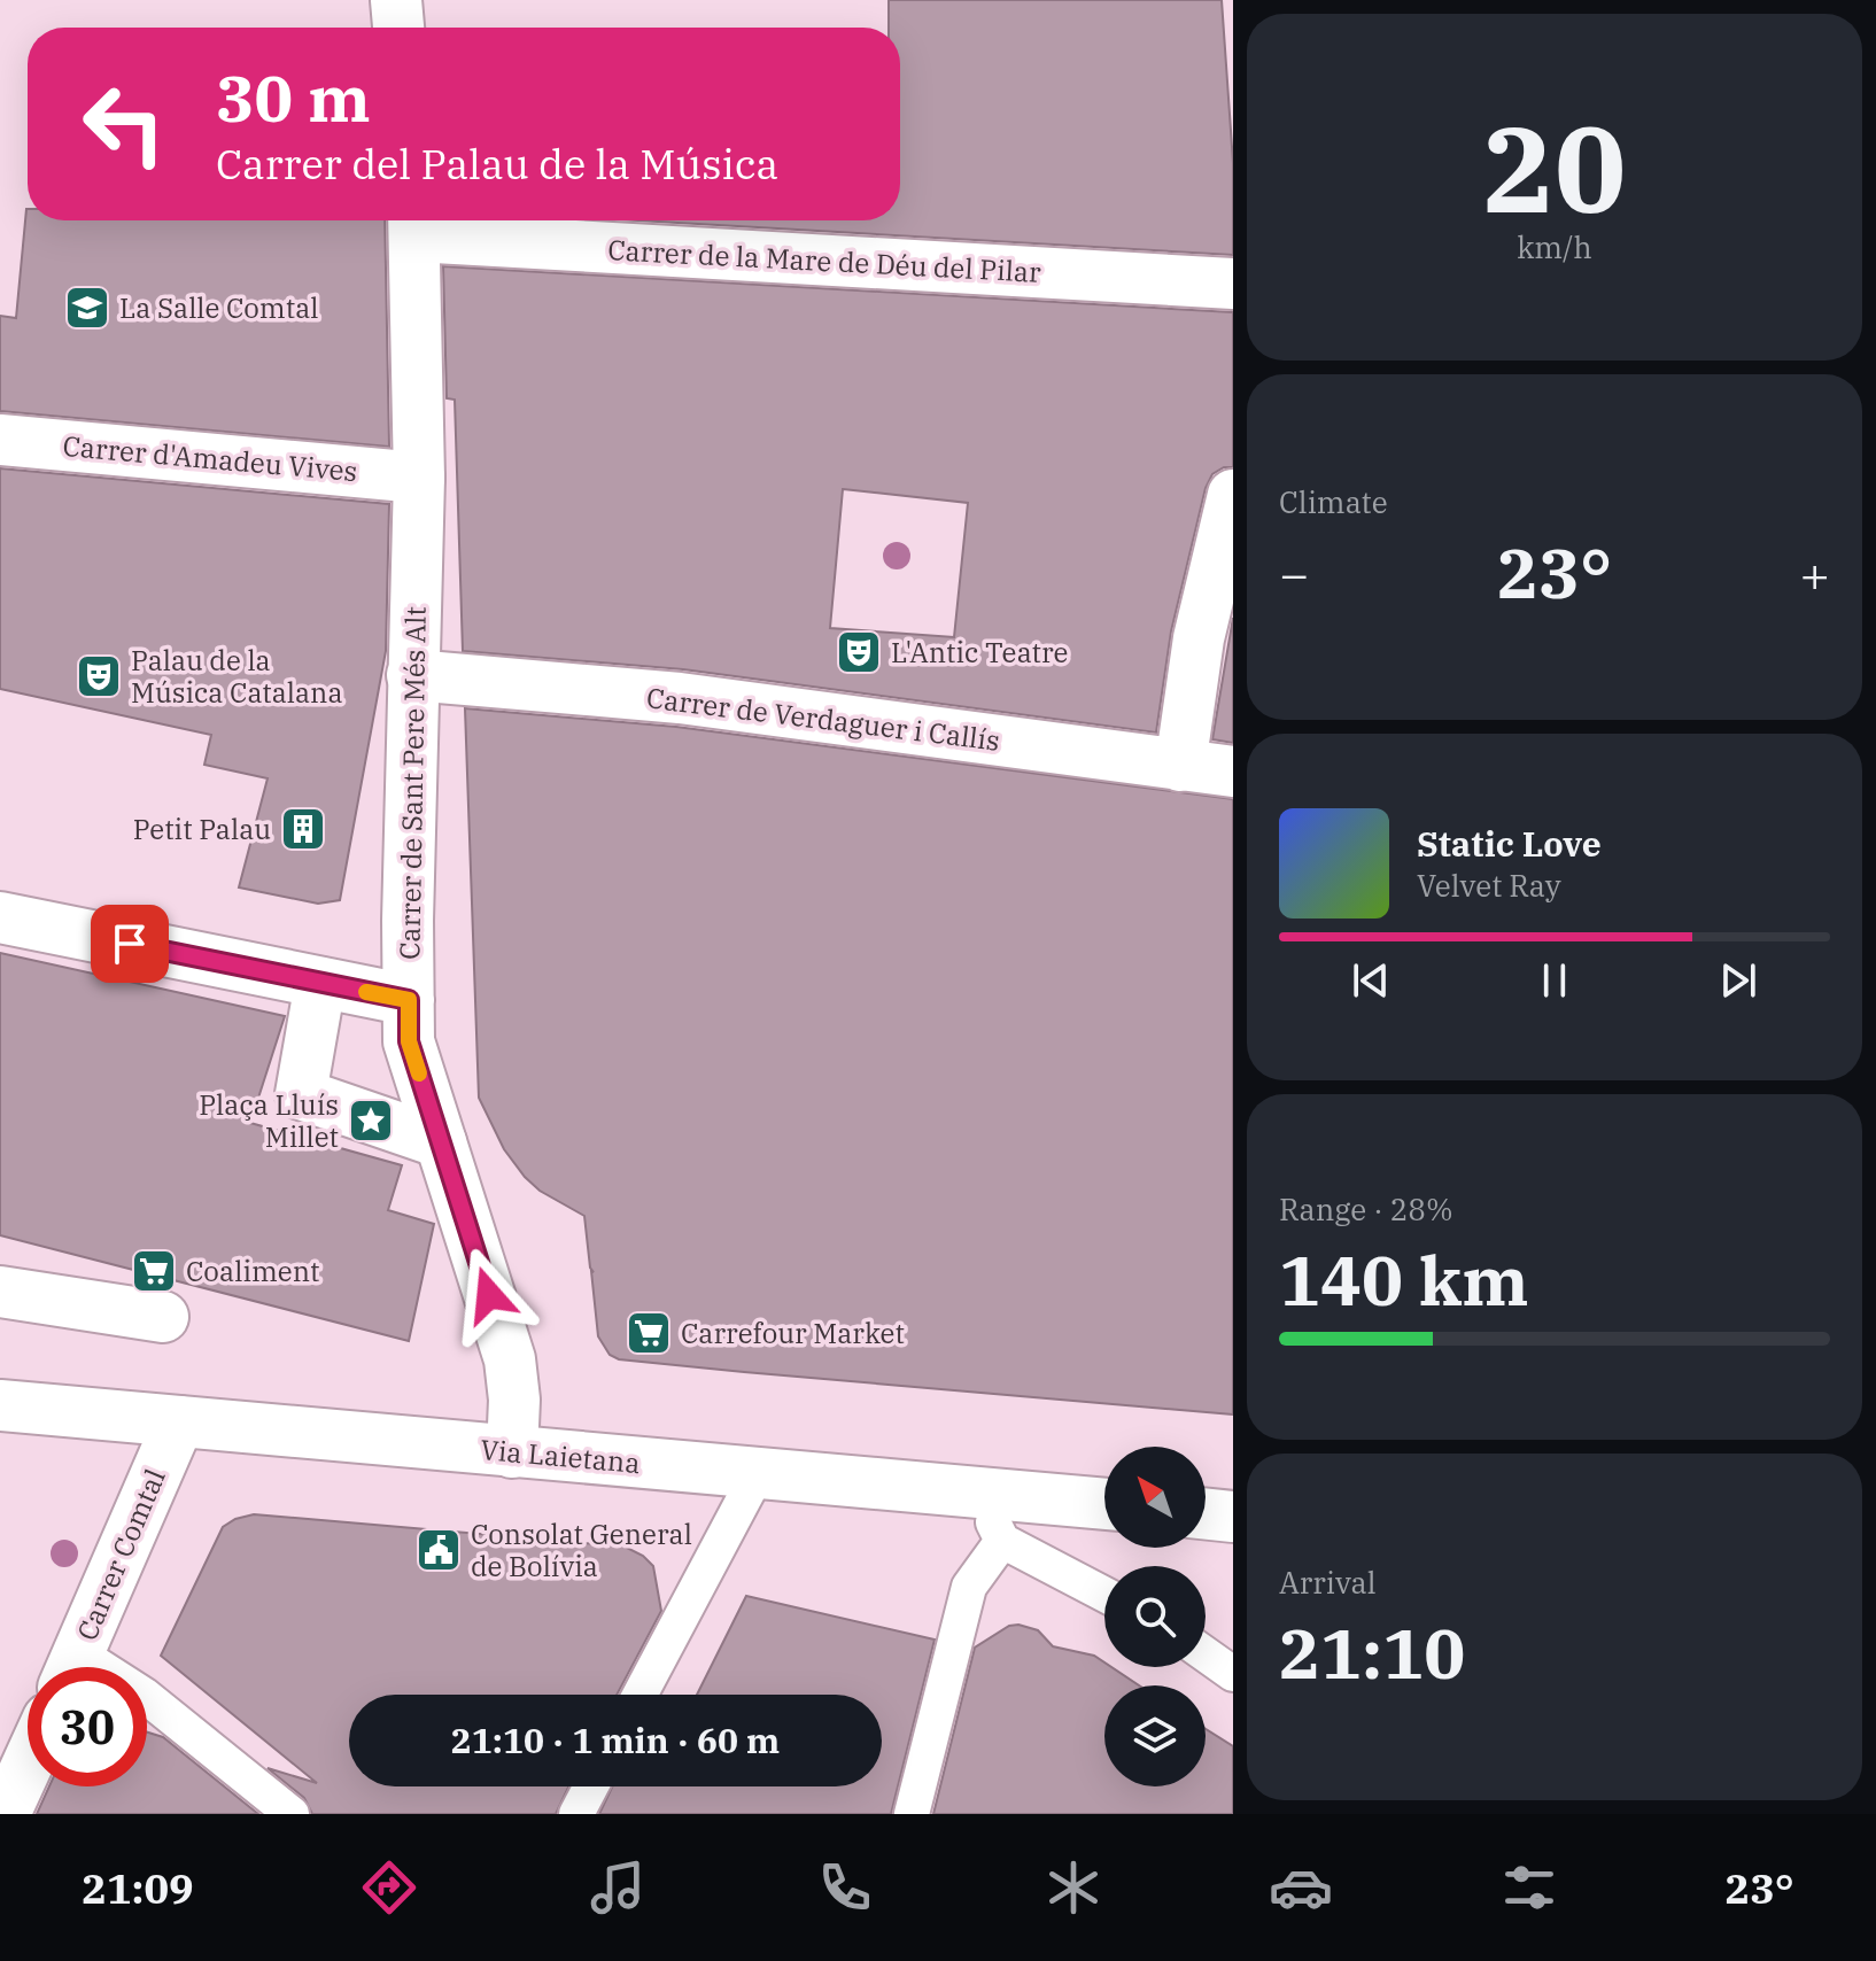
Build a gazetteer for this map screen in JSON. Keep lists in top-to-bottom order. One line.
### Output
{"streets":{"street":["Carrer de la Mare de Déu del Pilar","Carrer d'Amadeu Vives","Carrer de Verdaguer i Callís","Carrer de Sant Pere Més Alt","Via Laietana","Carrer Comtal"]},"crossings":[["Carrer de la Mare de Déu del Pilar","Carrer de Sant Pere Més Alt"],["Carrer d'Amadeu Vives","Carrer de Sant Pere Més Alt"],["Carrer de Verdaguer i Callís","Carrer de Sant Pere Més Alt"],["Carrer de Sant Pere Més Alt","Via Laietana"],["Via Laietana","Carrer Comtal"]],"places":{"school or university":["La Salle Comtal"],"theatre":["L'Antic Teatre","Palau de la Música Catalana"],"building":["Petit Palau"],"place":["Plaça Lluís Millet"],"supermarket":["Coaliment","Carrefour Market"],"public building":["Consolat General de Bolívia"]},"north":"top left","page":{"tile":[["20","km/h"],"Climate",["Range · 28%","140 km"],["Arrival","21:10"]],"turn":["30 m","Carrer del Palau de la Música"],"heat":["−","23°","+"],"song":["Static Love","Velvet Ray"],"limit":"30","trip":"21:10 · 1 min · 60 m","tabs":["21:09","23°"]}}
